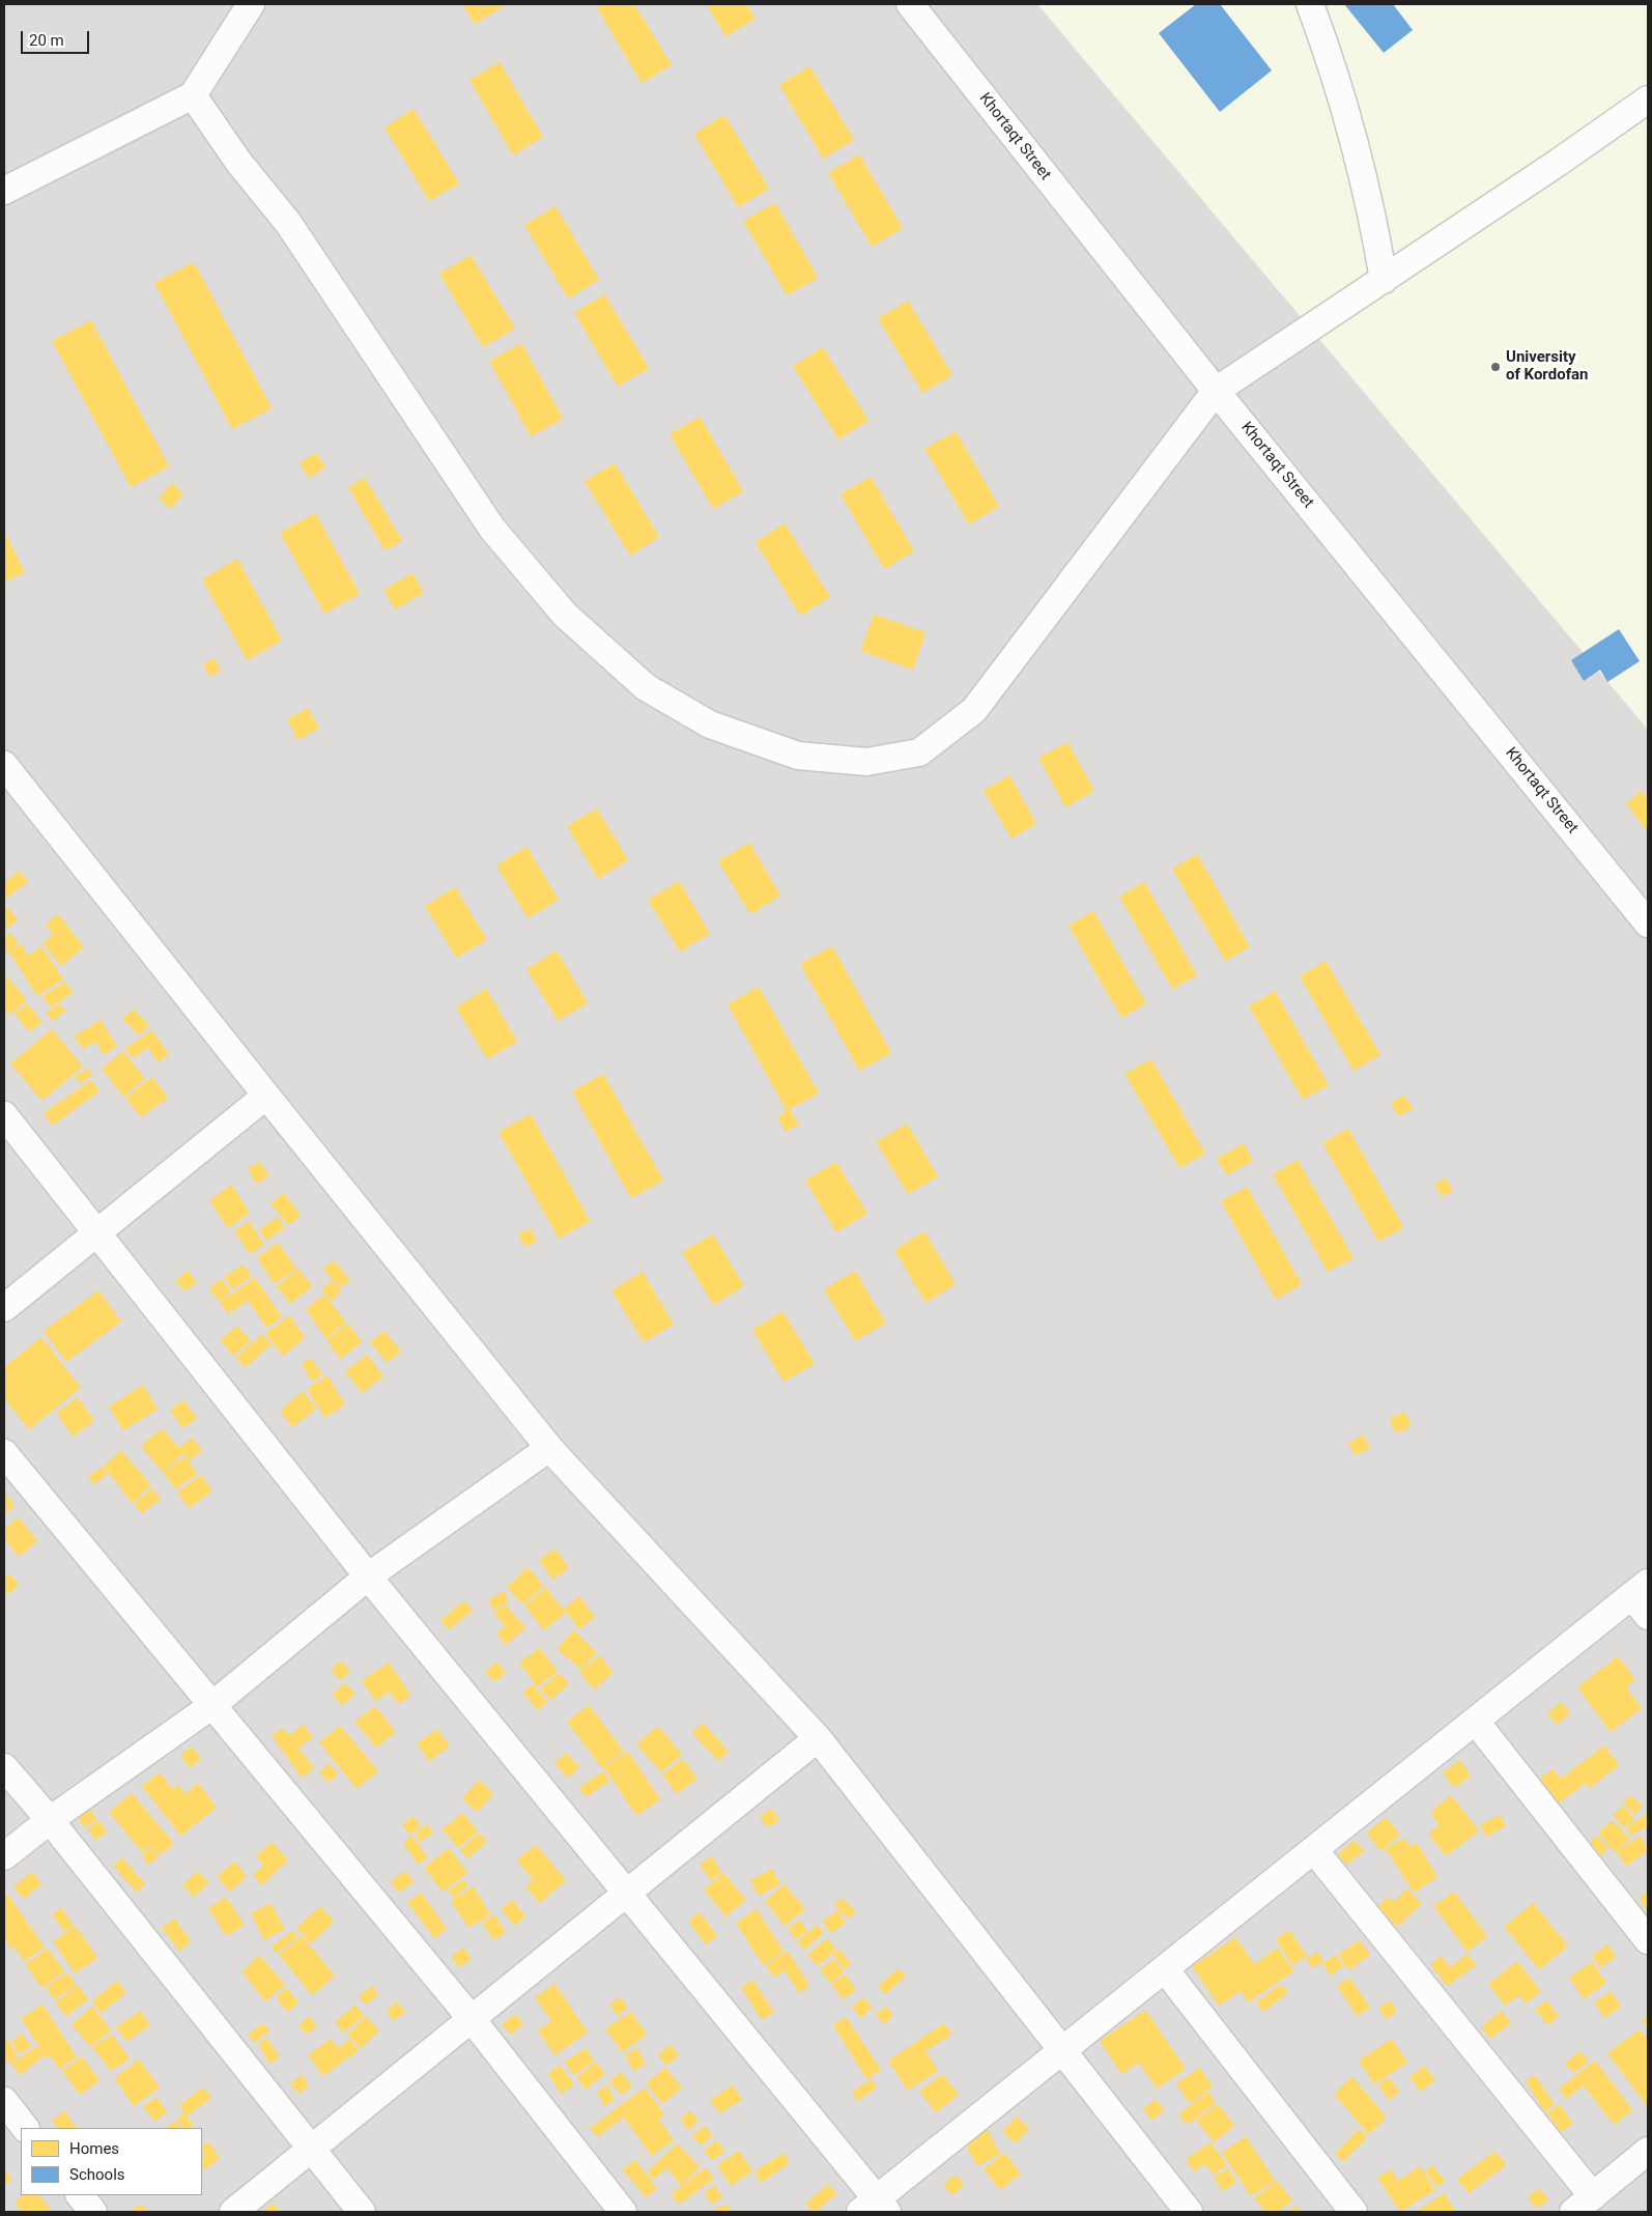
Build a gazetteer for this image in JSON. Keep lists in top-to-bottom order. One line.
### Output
{"streets":{"street":["Khortaqt Street"]},"places":["University of Kordofan"],"legend":["Homes","Schools"],"scale_bar":"20 m"}
